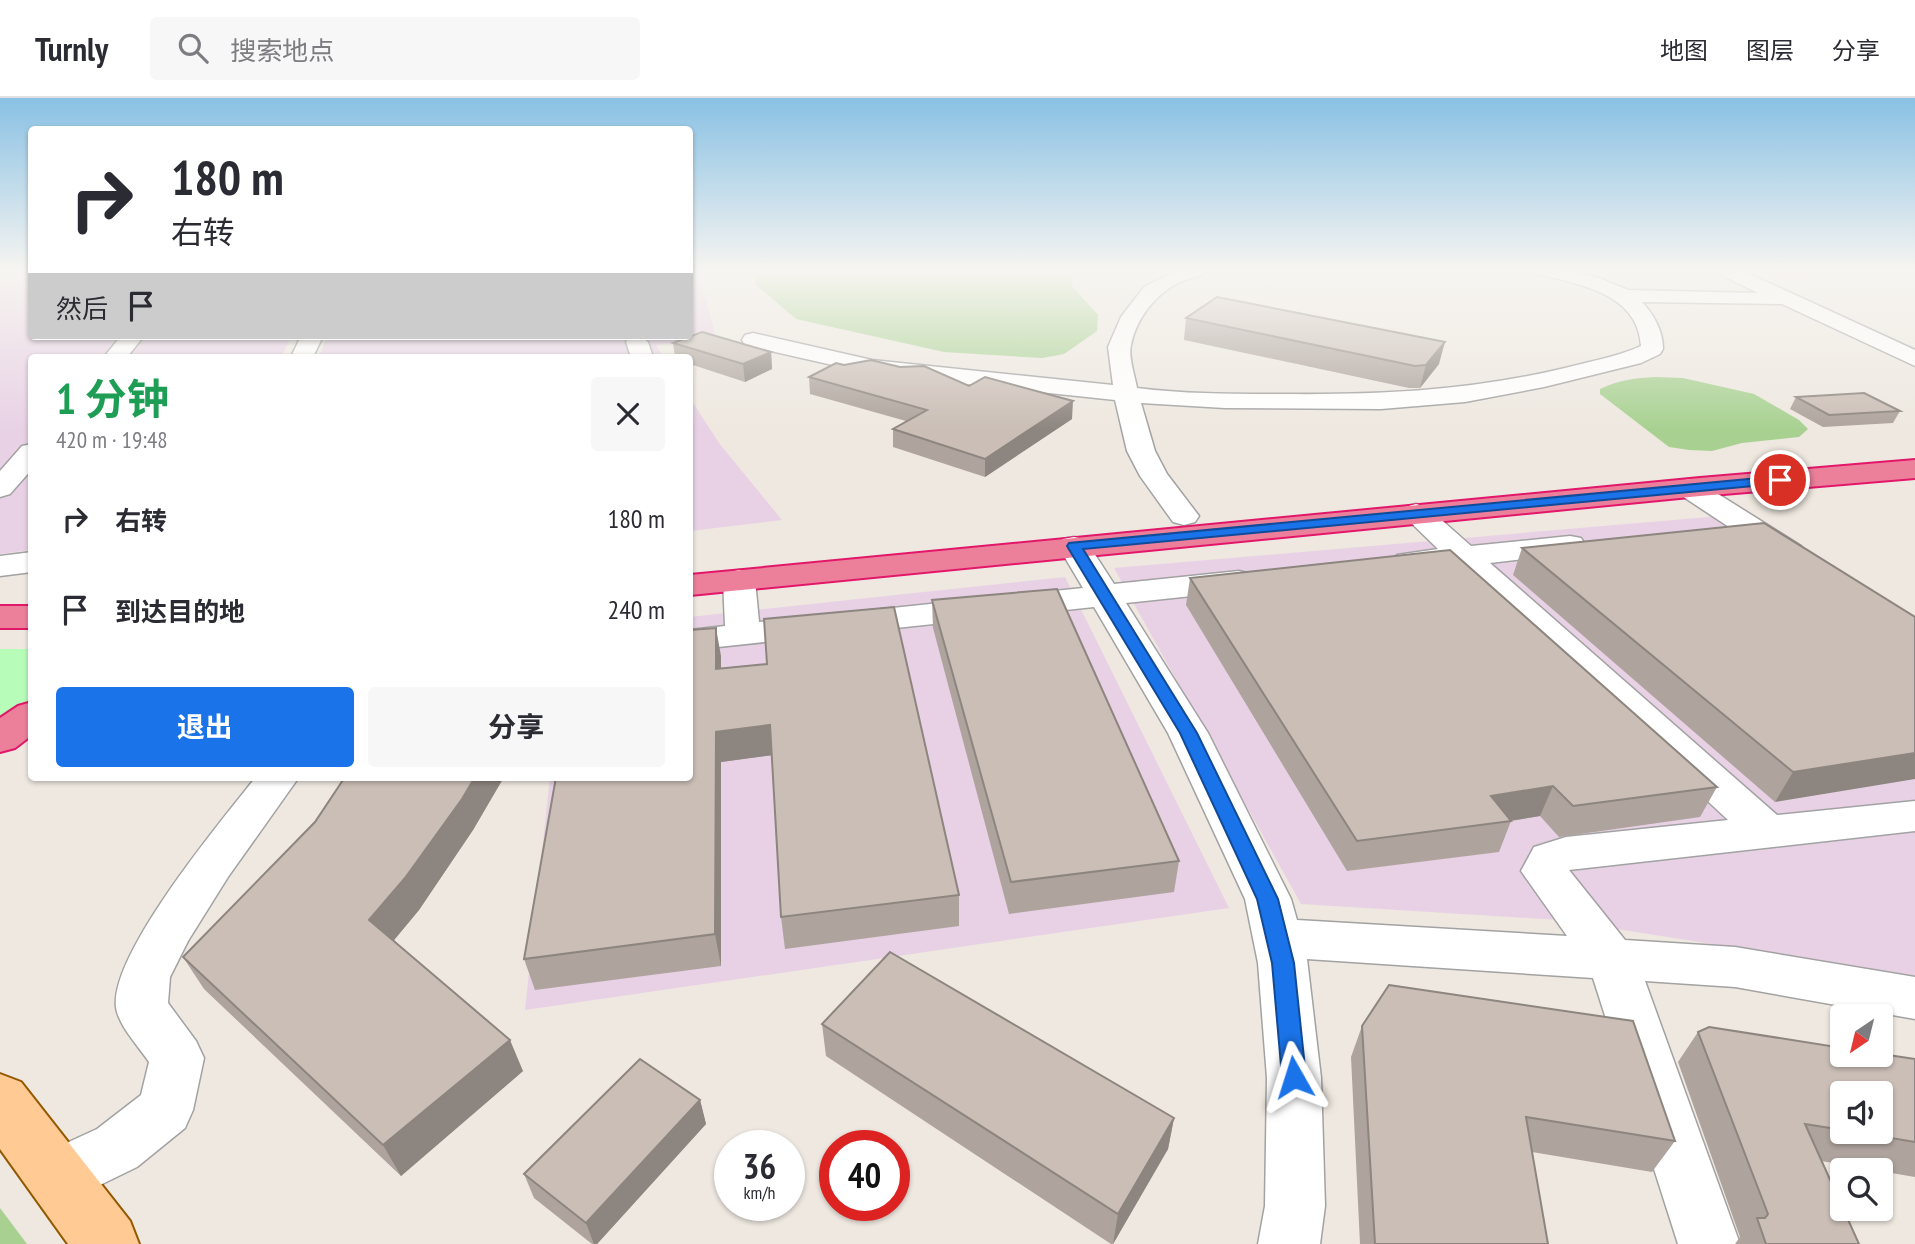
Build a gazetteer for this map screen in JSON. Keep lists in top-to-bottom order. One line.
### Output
{"north":"bottom left","page":{"header":"Turnly","search":"搜索地点","nav":["地图","图层","分享"],"turn":["180 m","右转"],"then":"然后","heading":["1 分钟","420 m · 19:48"],"list":[{"name":"右转","value":"180 m"},{"name":"到达目的地","value":"240 m"}],"buttons":["退出","分享"],"speed":"36 km/h","limit":"40"}}
